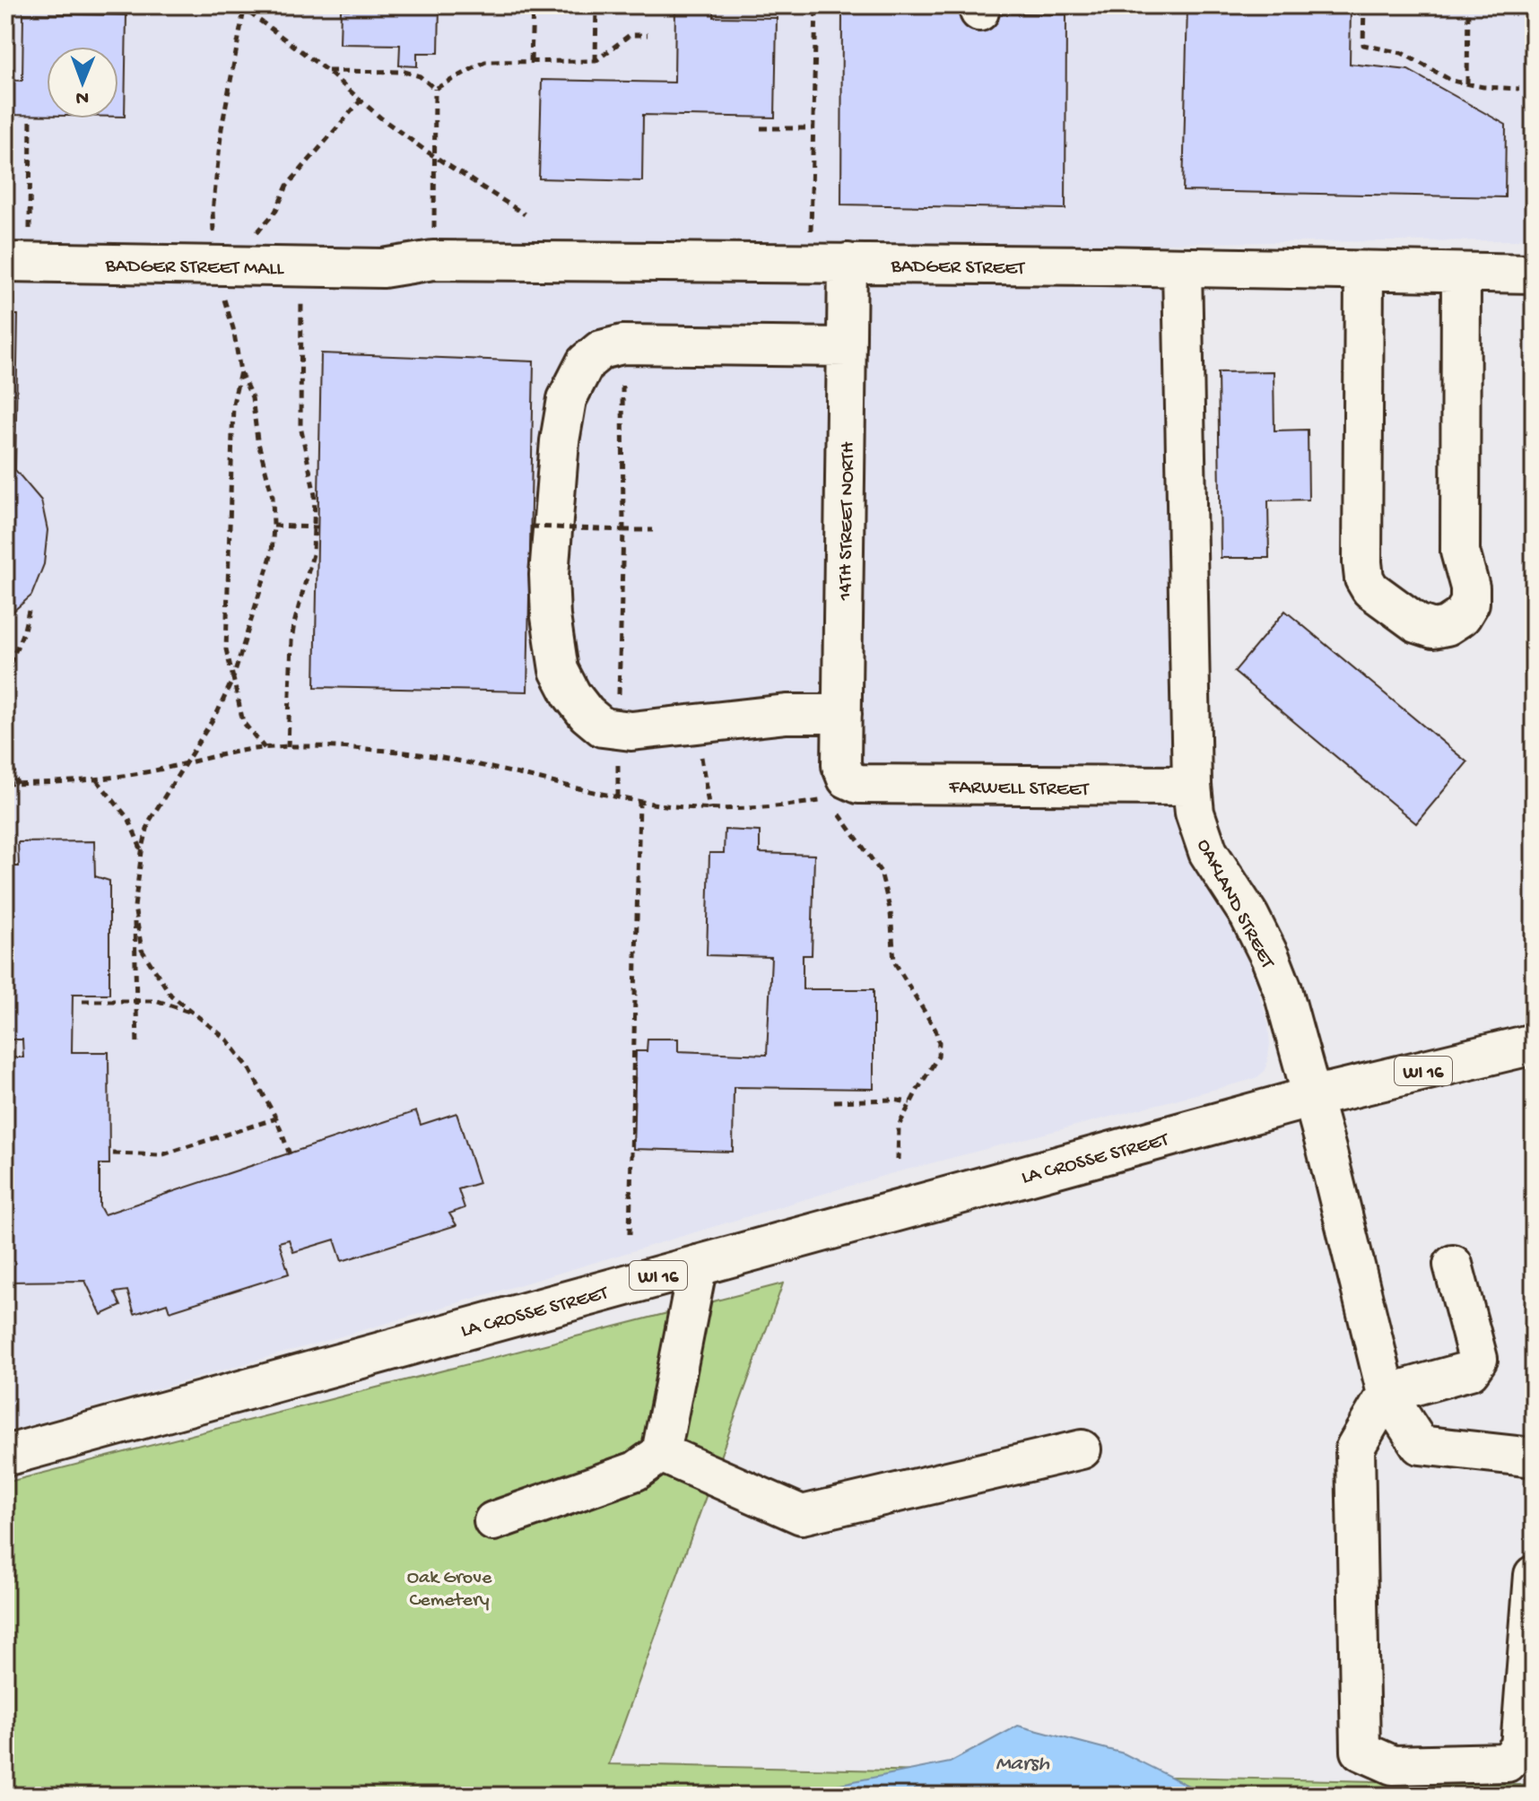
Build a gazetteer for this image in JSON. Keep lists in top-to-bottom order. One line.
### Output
{"streets":{"main road":["WI 16","LA CROSSE STREET"],"street":["BADGER STREET MALL","BADGER STREET","14TH STREET NORTH","FARWELL STREET","OAKLAND STREET"]},"crossings":[["BADGER STREET MALL","BADGER STREET"],["BADGER STREET","14TH STREET NORTH"],["BADGER STREET","OAKLAND STREET"],["14TH STREET NORTH","FARWELL STREET"],["FARWELL STREET","OAKLAND STREET"],["OAKLAND STREET","WI 16"],["OAKLAND STREET","LA CROSSE STREET"],["WI 16","LA CROSSE STREET"]],"water":["Marsh"],"parks":["Oak Grove Cemetery"],"north":"bottom"}
